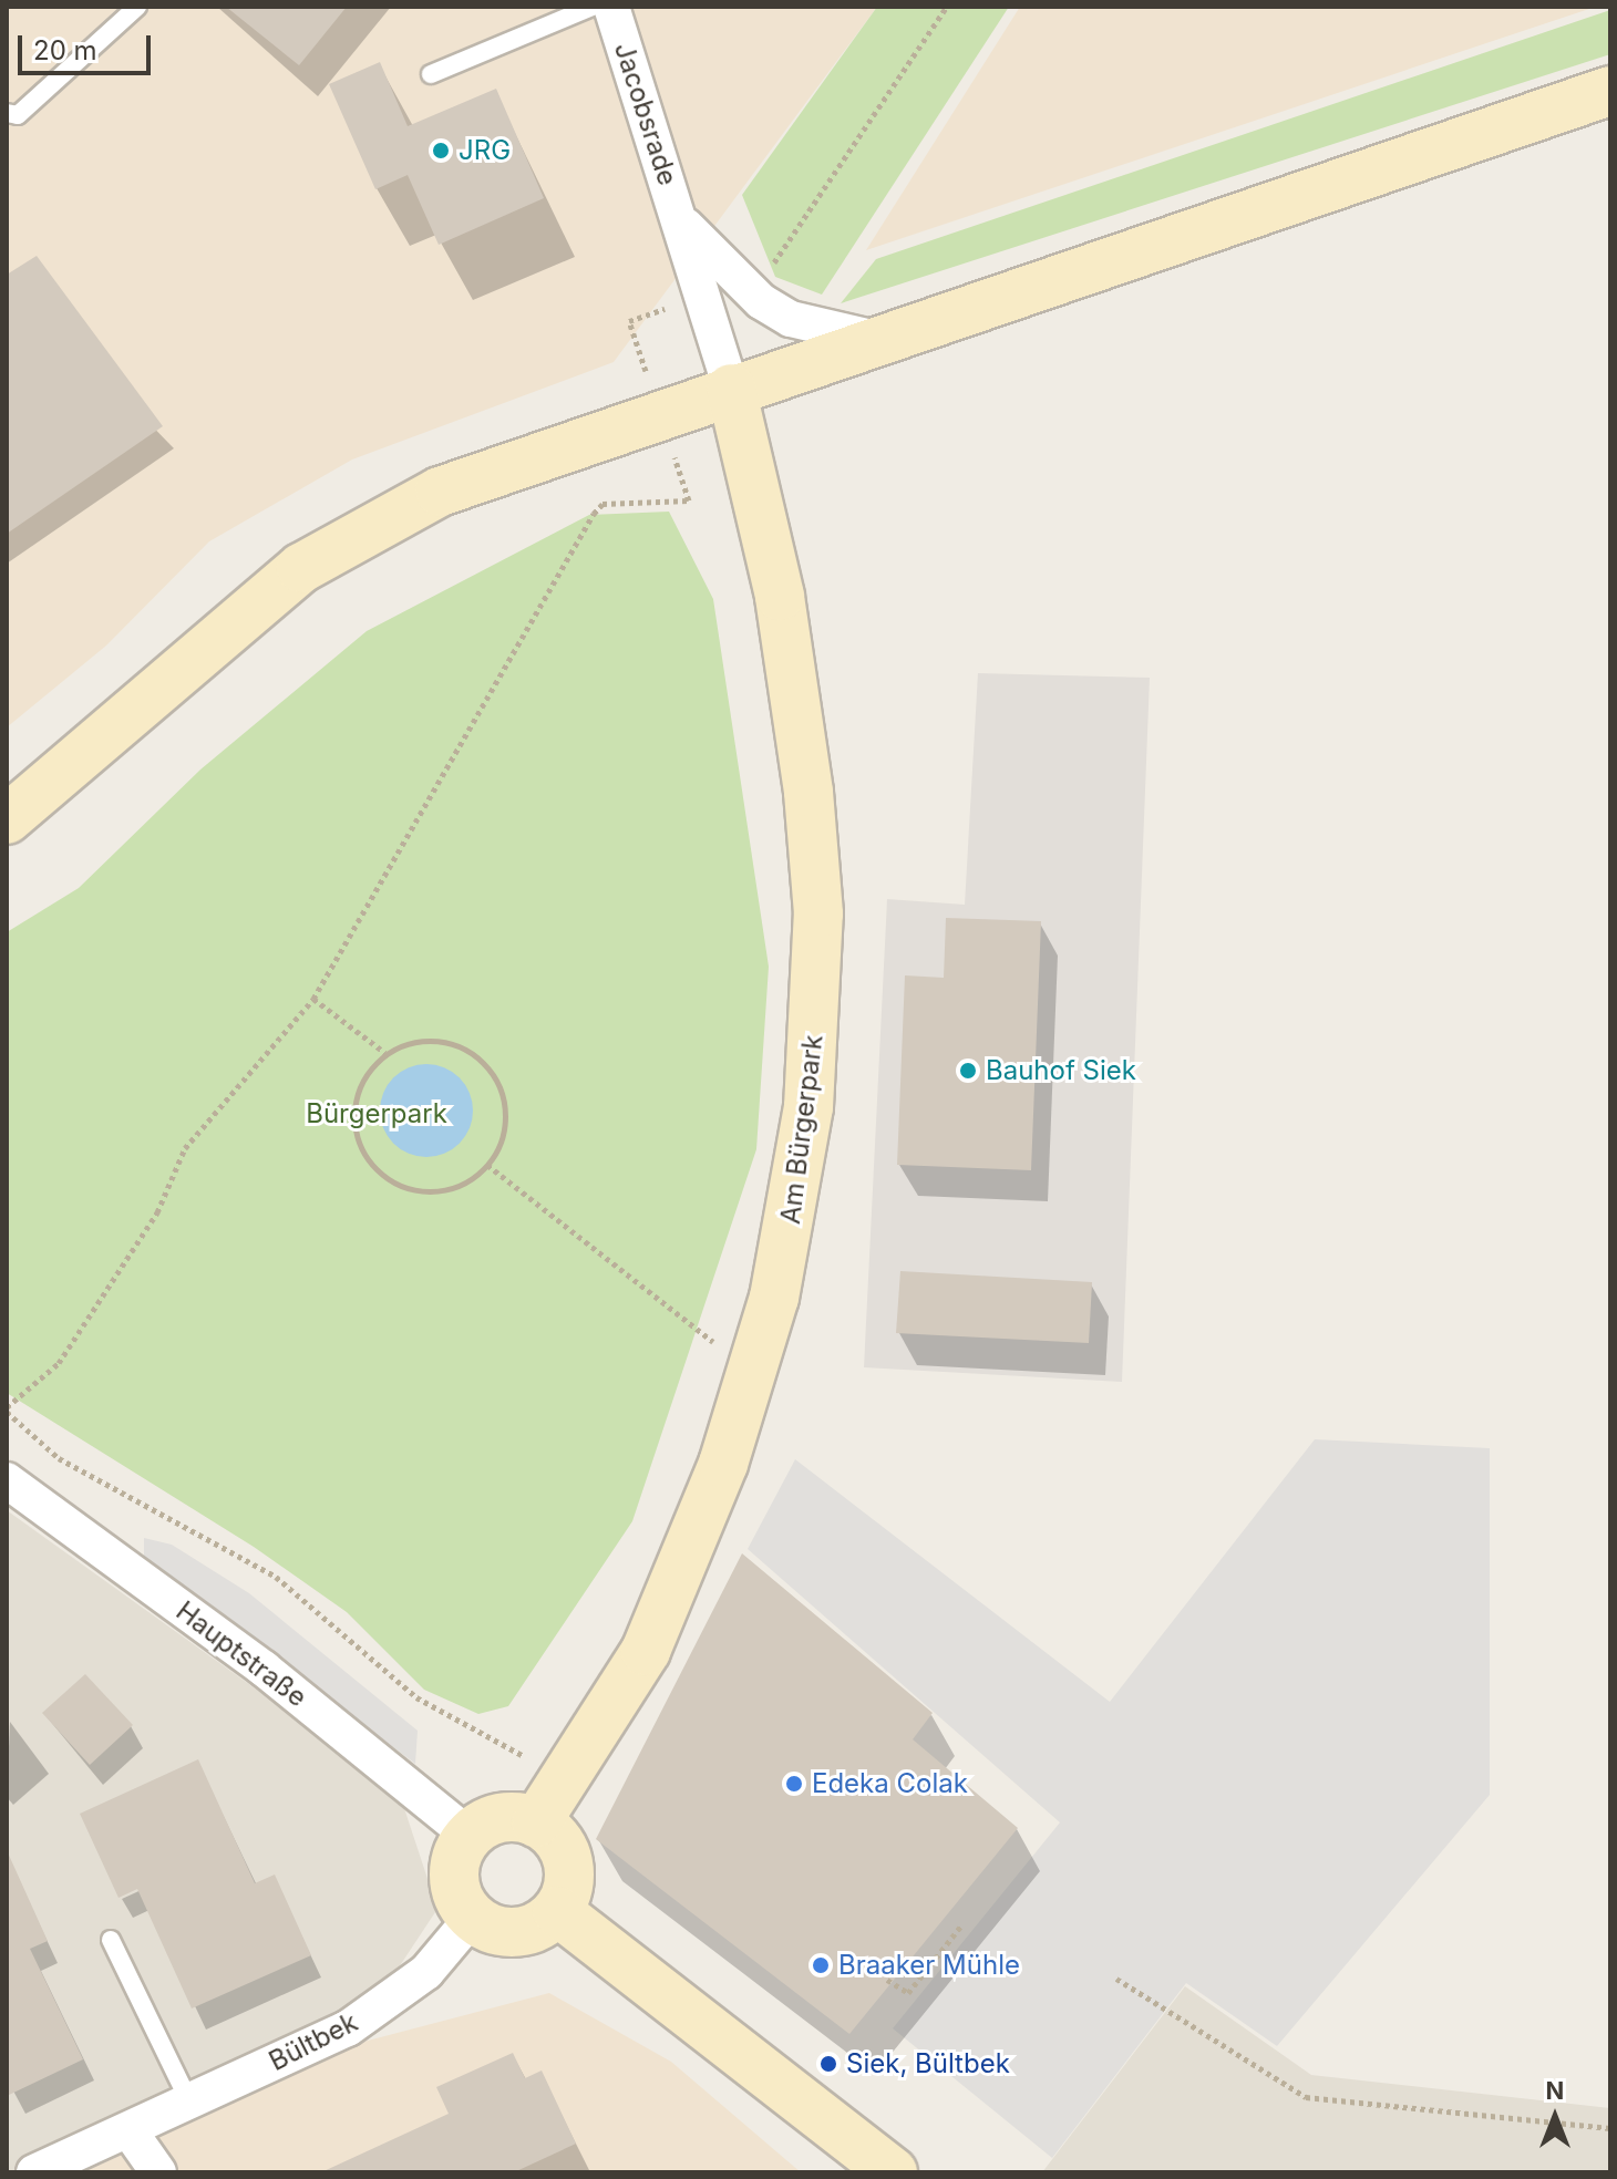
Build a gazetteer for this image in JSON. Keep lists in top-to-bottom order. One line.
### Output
{"streets":{"street":["Jacobsrade","Am Bürgerpark","Hauptstraße","Bültbek"]},"crossings":[["Jacobsrade","Am Bürgerpark"],["Am Bürgerpark","Hauptstraße"],["Am Bürgerpark","Bültbek"],["Hauptstraße","Bültbek"]],"parks":["Bürgerpark"],"places":["JRG","Bauhof Siek","Edeka Colak","Braaker Mühle","Siek, Bültbek"],"scale_bar":"20 m","north":"top"}
